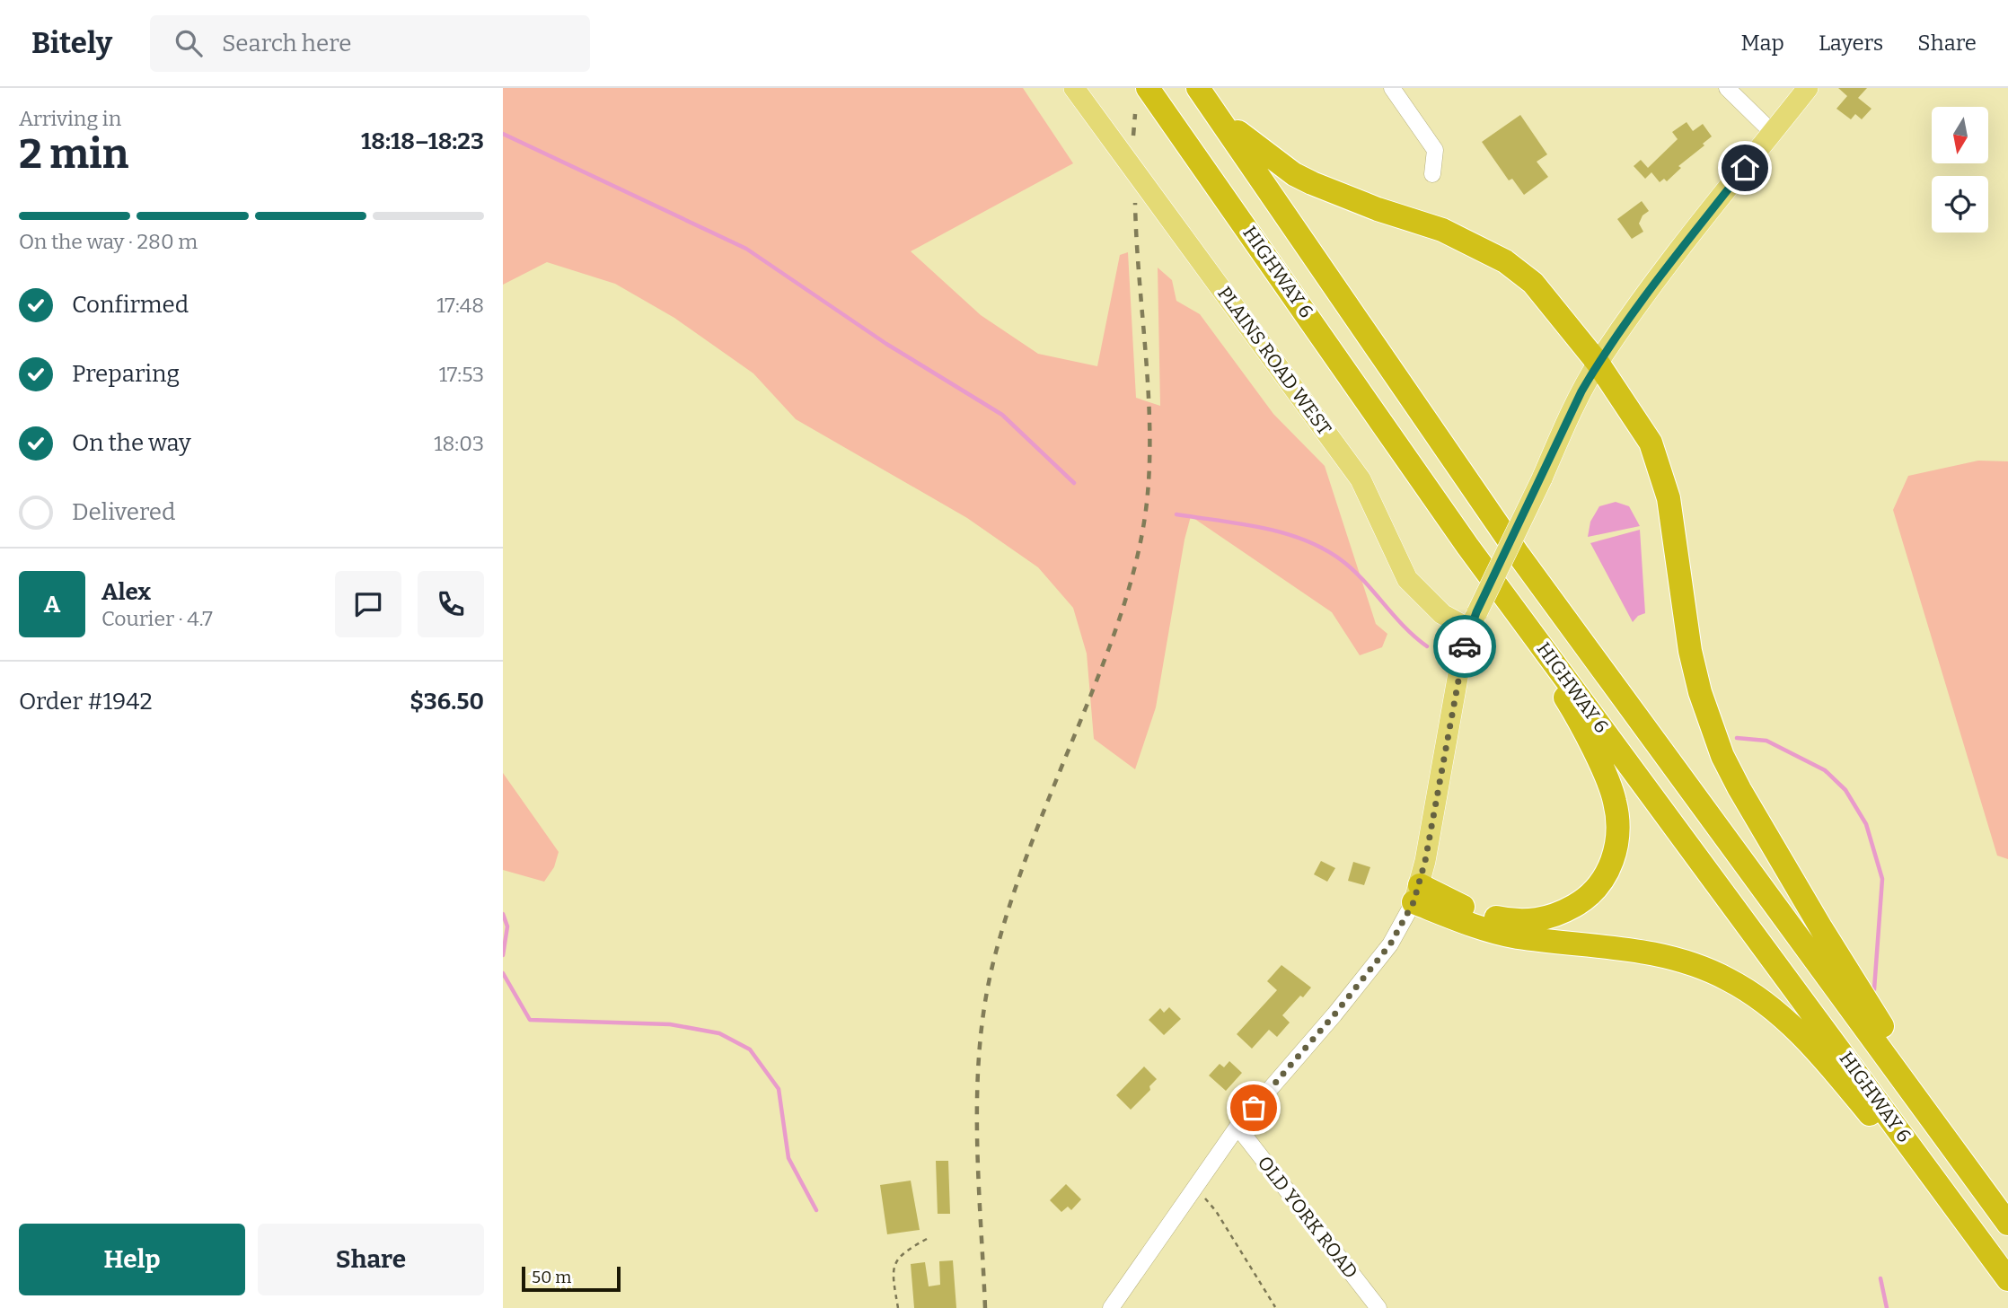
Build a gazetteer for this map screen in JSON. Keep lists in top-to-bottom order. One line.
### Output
{"streets":{"highway":["HIGHWAY 6"],"main road":["PLAINS ROAD WEST"],"street":["OLD YORK ROAD"]},"scale_bar":"50 m","north":"bottom","page":{"header":"Bitely","search":"Search here","nav":["Map","Layers","Share"],"heading":["2 min","Arriving in","18:18–18:23"],"panel":["Alex","Courier · 4.7","Order #1942","$36.50"],"bar":"On the way · 280 m","list":[["Confirmed","17:48"],["Preparing","17:53"],["On the way","18:03"],"Delivered"],"round":"A","buttons":["Help","Share"],"scale":"50 m"}}
